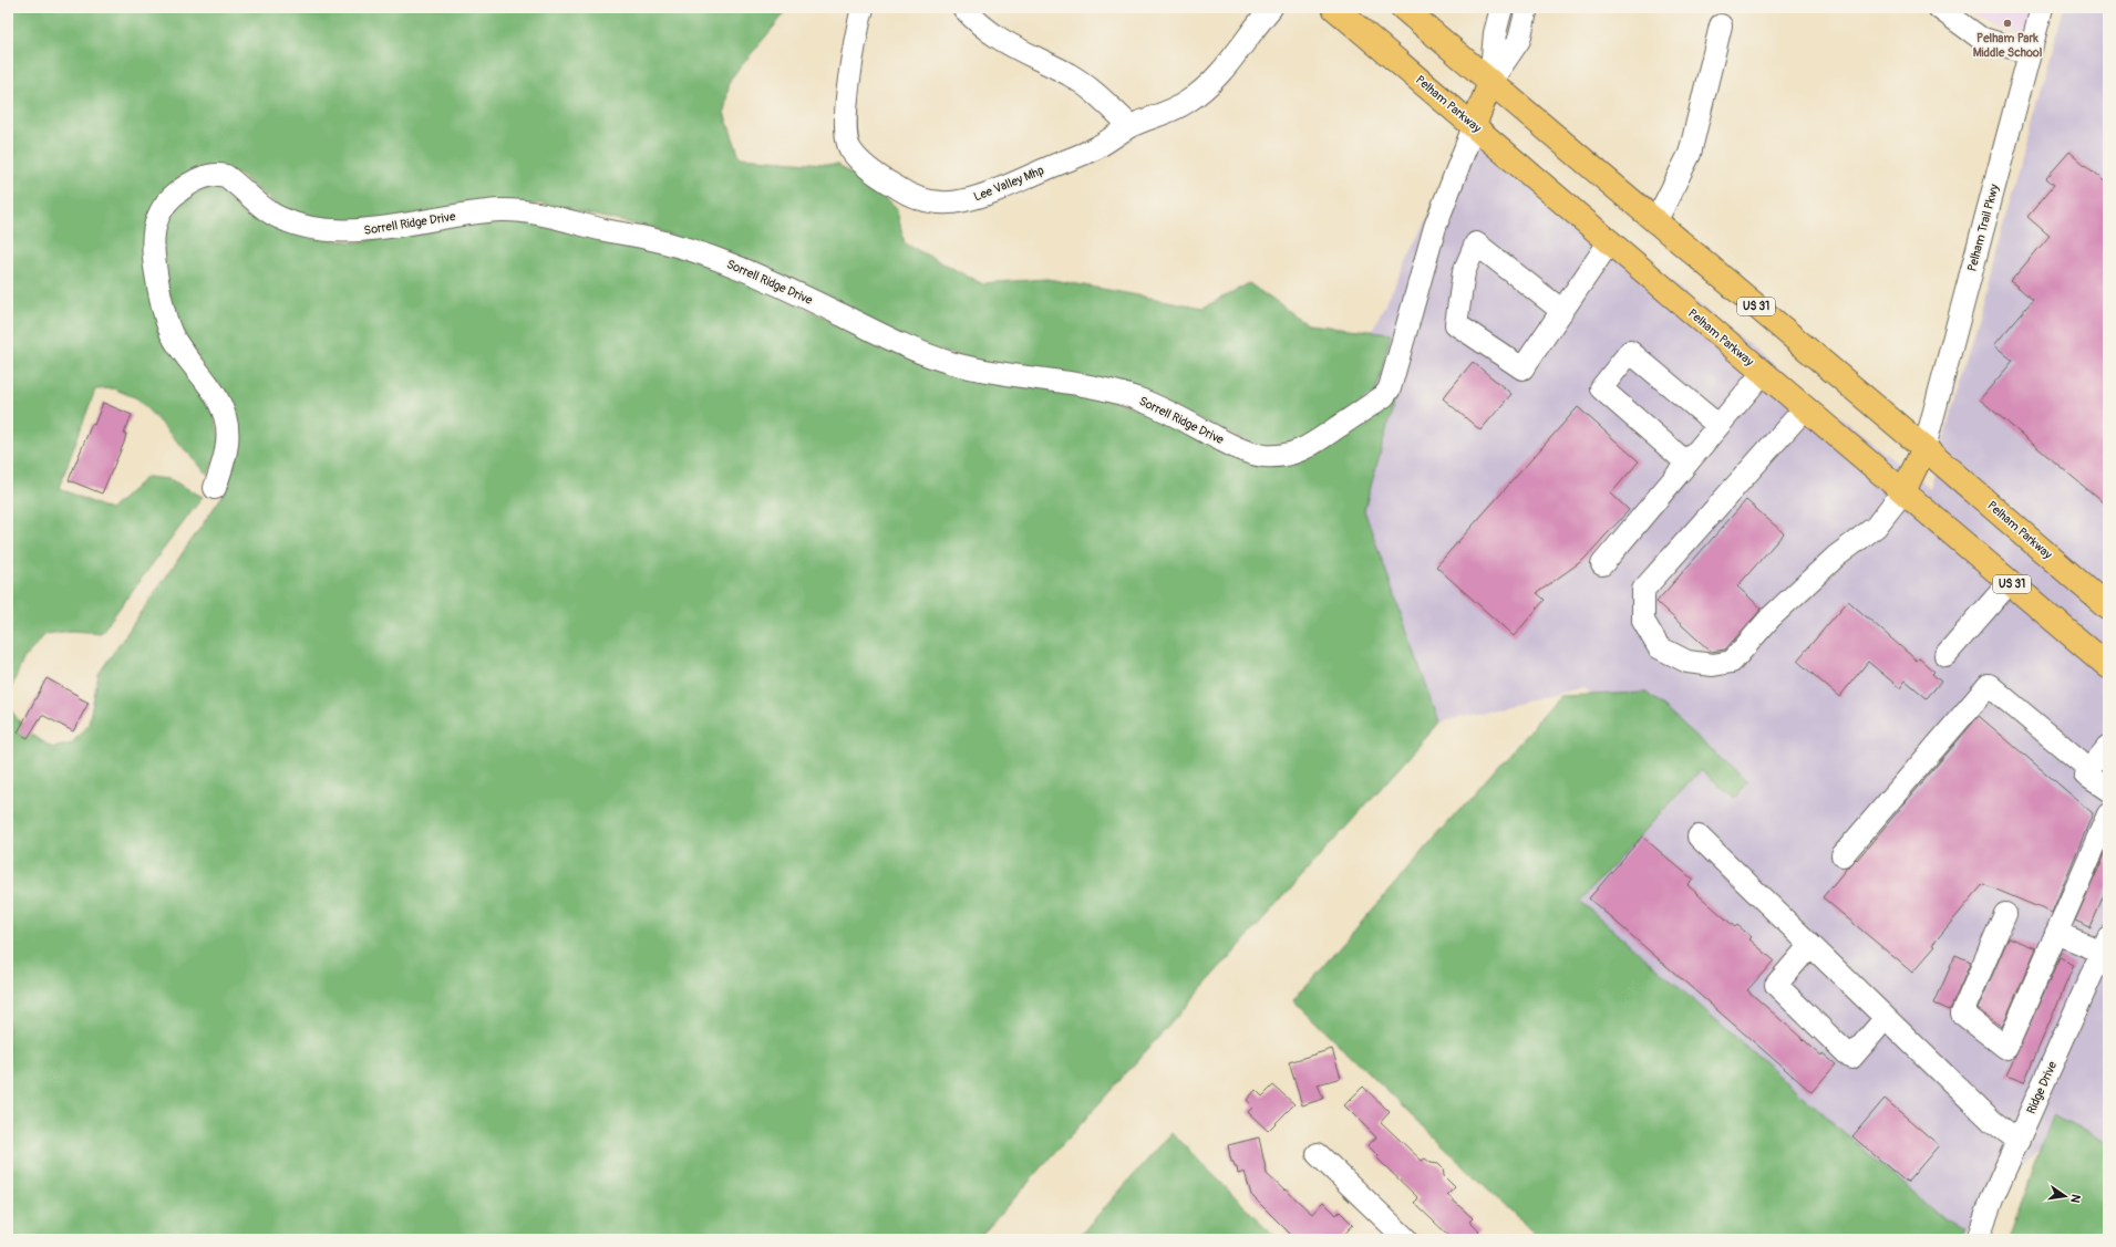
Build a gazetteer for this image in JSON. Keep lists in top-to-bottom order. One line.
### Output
{"streets":{"main road":["Pelham Parkway","US 31"],"street":["Lee Valley Mhp","Sorrell Ridge Drive","Pelham Trail Pkwy","Ridge Drive"]},"crossings":[["Pelham Parkway","Sorrell Ridge Drive"],["Pelham Parkway","Pelham Trail Pkwy"]],"places":["Pelham Park Middle School"],"north":"right"}
